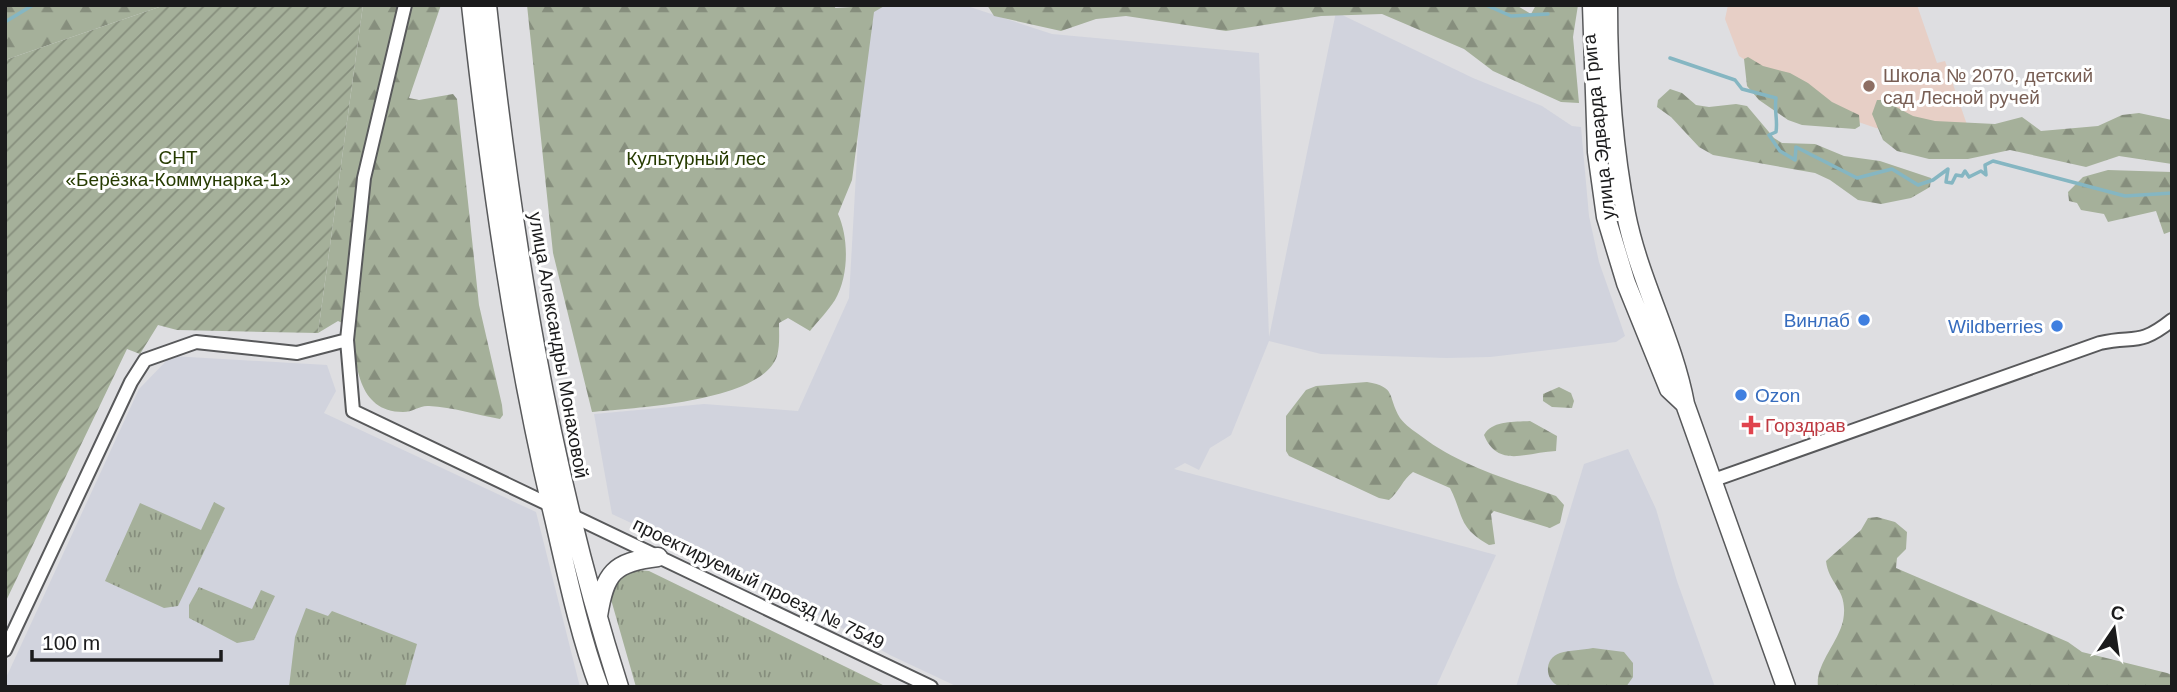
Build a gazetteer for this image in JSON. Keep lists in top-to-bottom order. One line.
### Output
{"streets":{"main road":["улица Эдварда Грига","улица Александры Монаховой"],"street":["проектируемый проезд № 7549"]},"crossings":[["улица Александры Монаховой","проектируемый проезд № 7549"]],"parks":["СНТ «Берёзка-Коммунарка-1»","Культурный лес"],"places":{"other":["Школа № 2070, детский сад Лесной ручей","Винлаб","Wildberries","Ozon"],"health":["Горздрав"]},"scale_bar":"100 m","north":"top"}
